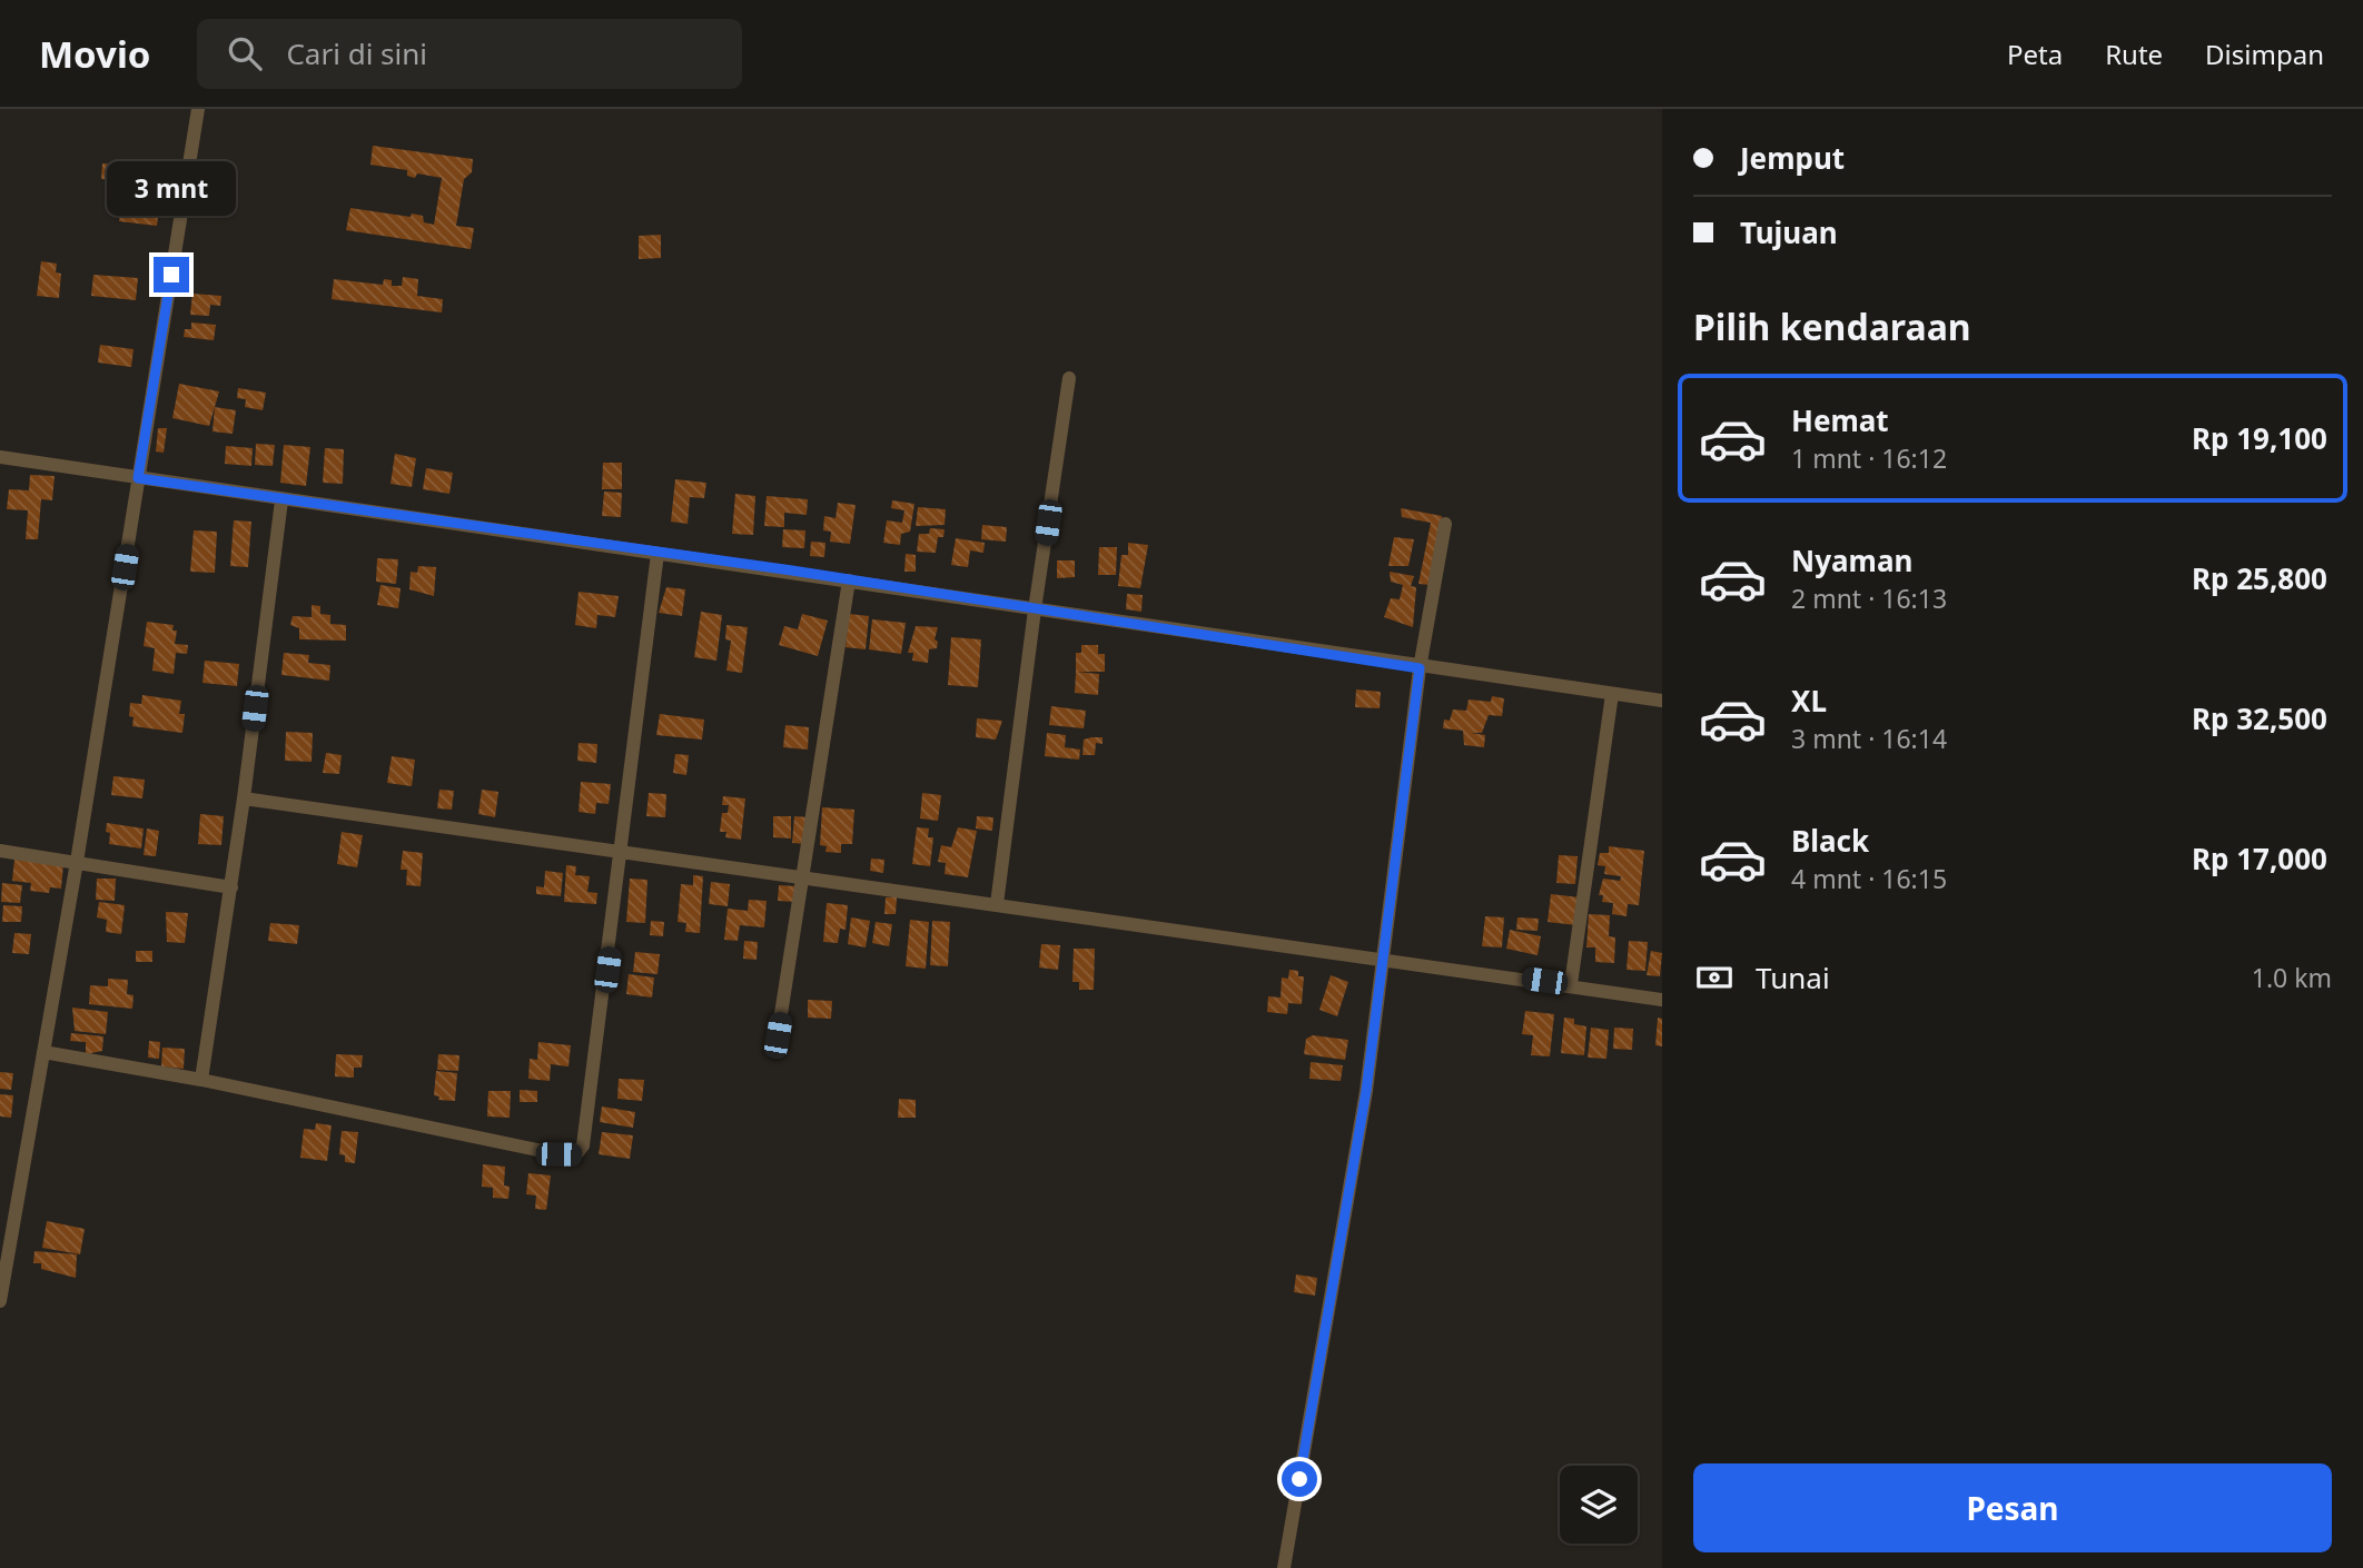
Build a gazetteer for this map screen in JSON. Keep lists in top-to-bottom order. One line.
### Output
{"page":{"header":"Movio","search":"Cari di sini","nav":["Peta","Rute","Disimpan"],"banner":["Jemput","Tujuan"],"bubble":"3 mnt","heading":"Pilih kendaraan","list":[{"name":"Hemat","note":"1 mnt · 16:12","value":"Rp 19,100"},{"name":"Nyaman","note":"2 mnt · 16:13","value":"Rp 25,800"},{"name":"XL","note":"3 mnt · 16:14","value":"Rp 32,500"},{"name":"Black","note":"4 mnt · 16:15","value":"Rp 17,000"}],"pay":["Tunai","1.0 km"],"buttons":"Pesan"}}
